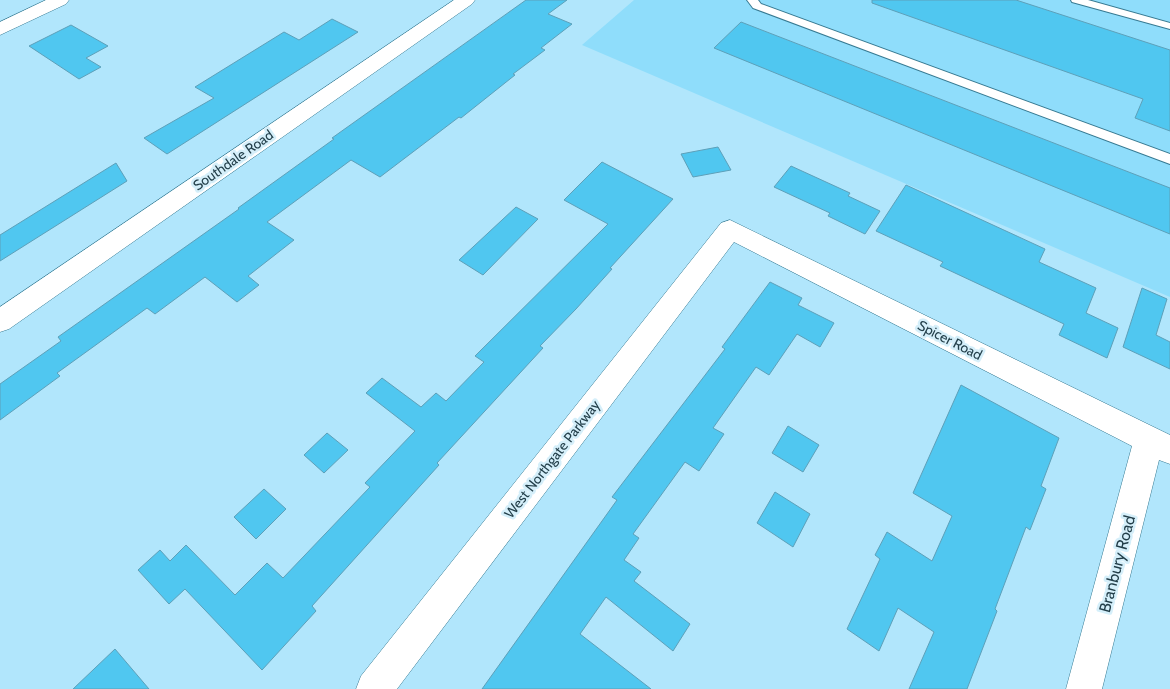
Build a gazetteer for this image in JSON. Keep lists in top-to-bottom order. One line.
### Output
{"streets":{"street":["Southdale Road","Spicer Road","West Northgate Parkway","Branbury Road"]},"crossings":[["Spicer Road","West Northgate Parkway"],["Spicer Road","Branbury Road"]]}
